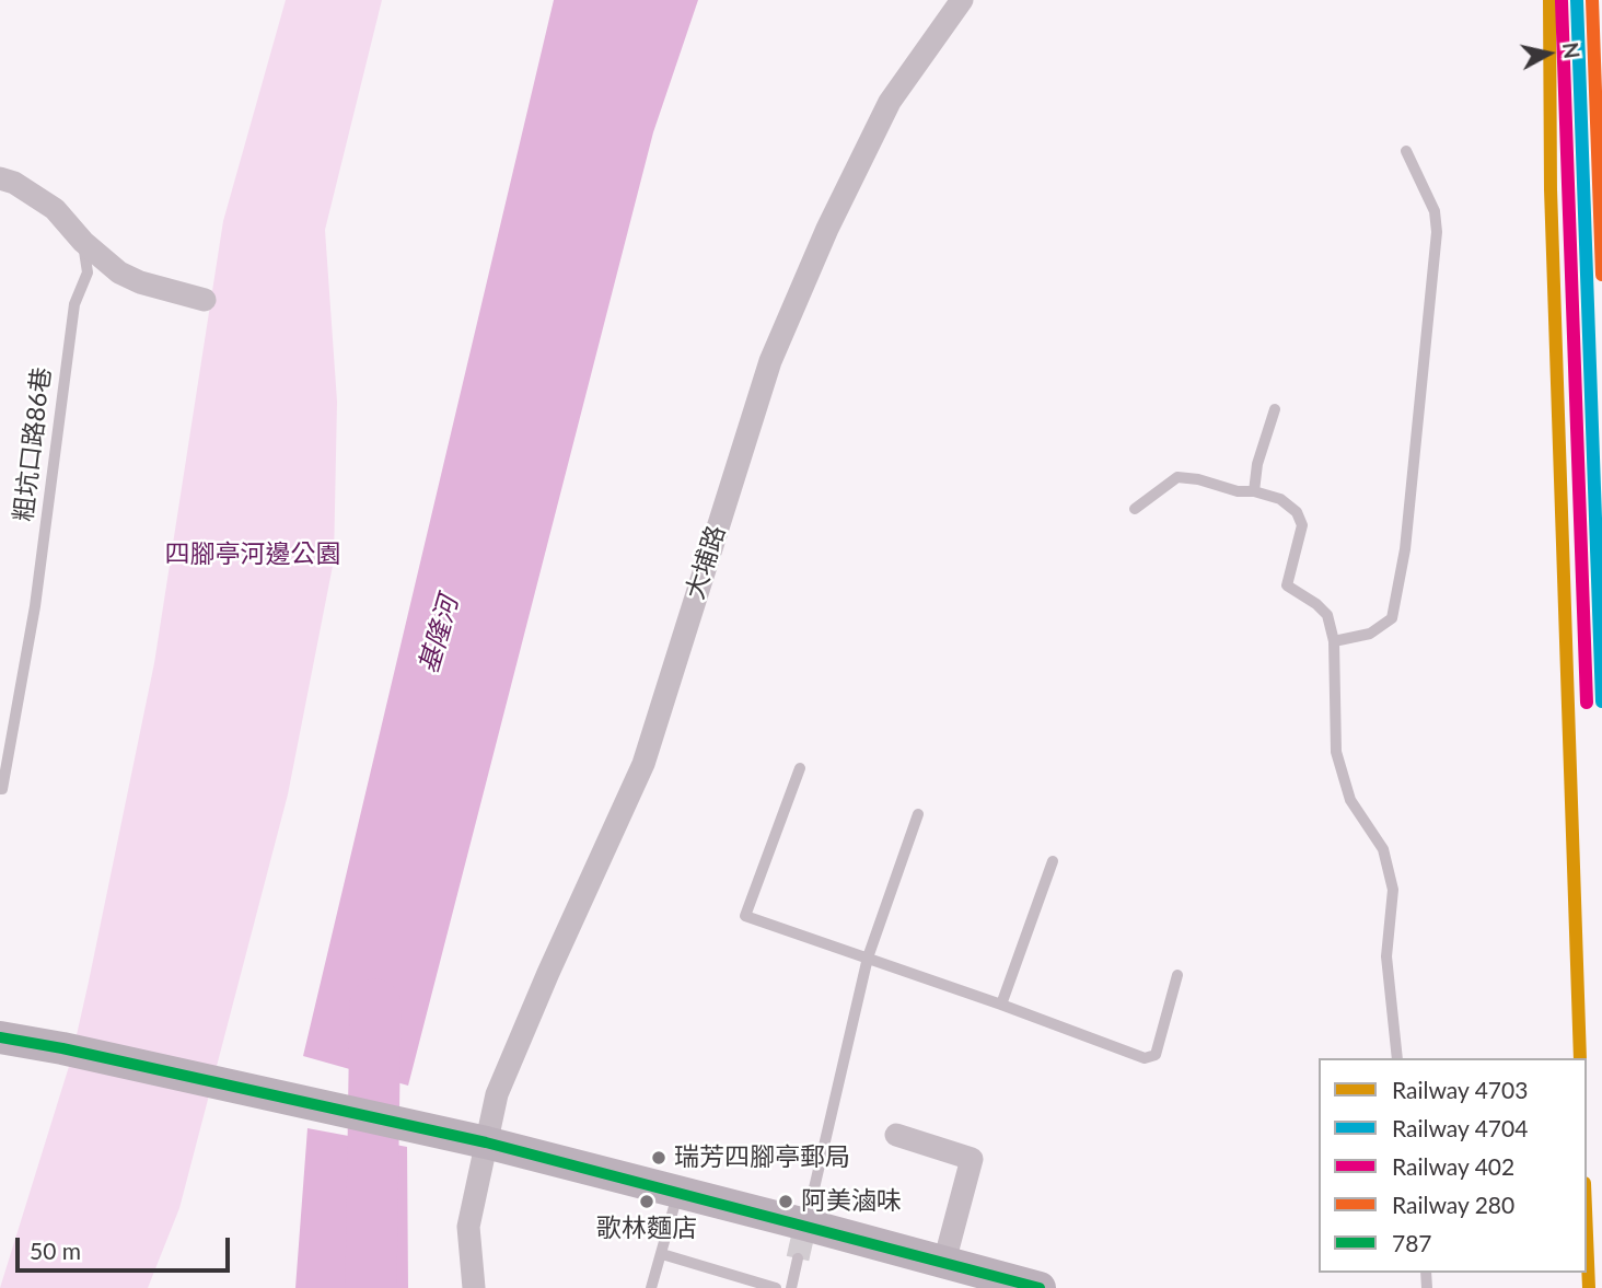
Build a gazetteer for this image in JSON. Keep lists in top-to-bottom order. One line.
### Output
{"streets":{"street":["大埔路"],"lane":["粗坑口路86巷"]},"water":["基隆河"],"parks":["四腳亭河邊公園"],"places":["瑞芳四腳亭郵局","歌林麵店","阿美滷味"],"lines":["rail line 4703","rail line 4704","rail line 280","rail line 402","transit line 787"],"legend":["Railway 4703","Railway 4704","Railway 402","Railway 280","787"],"scale_bar":"50 m","north":"right"}
